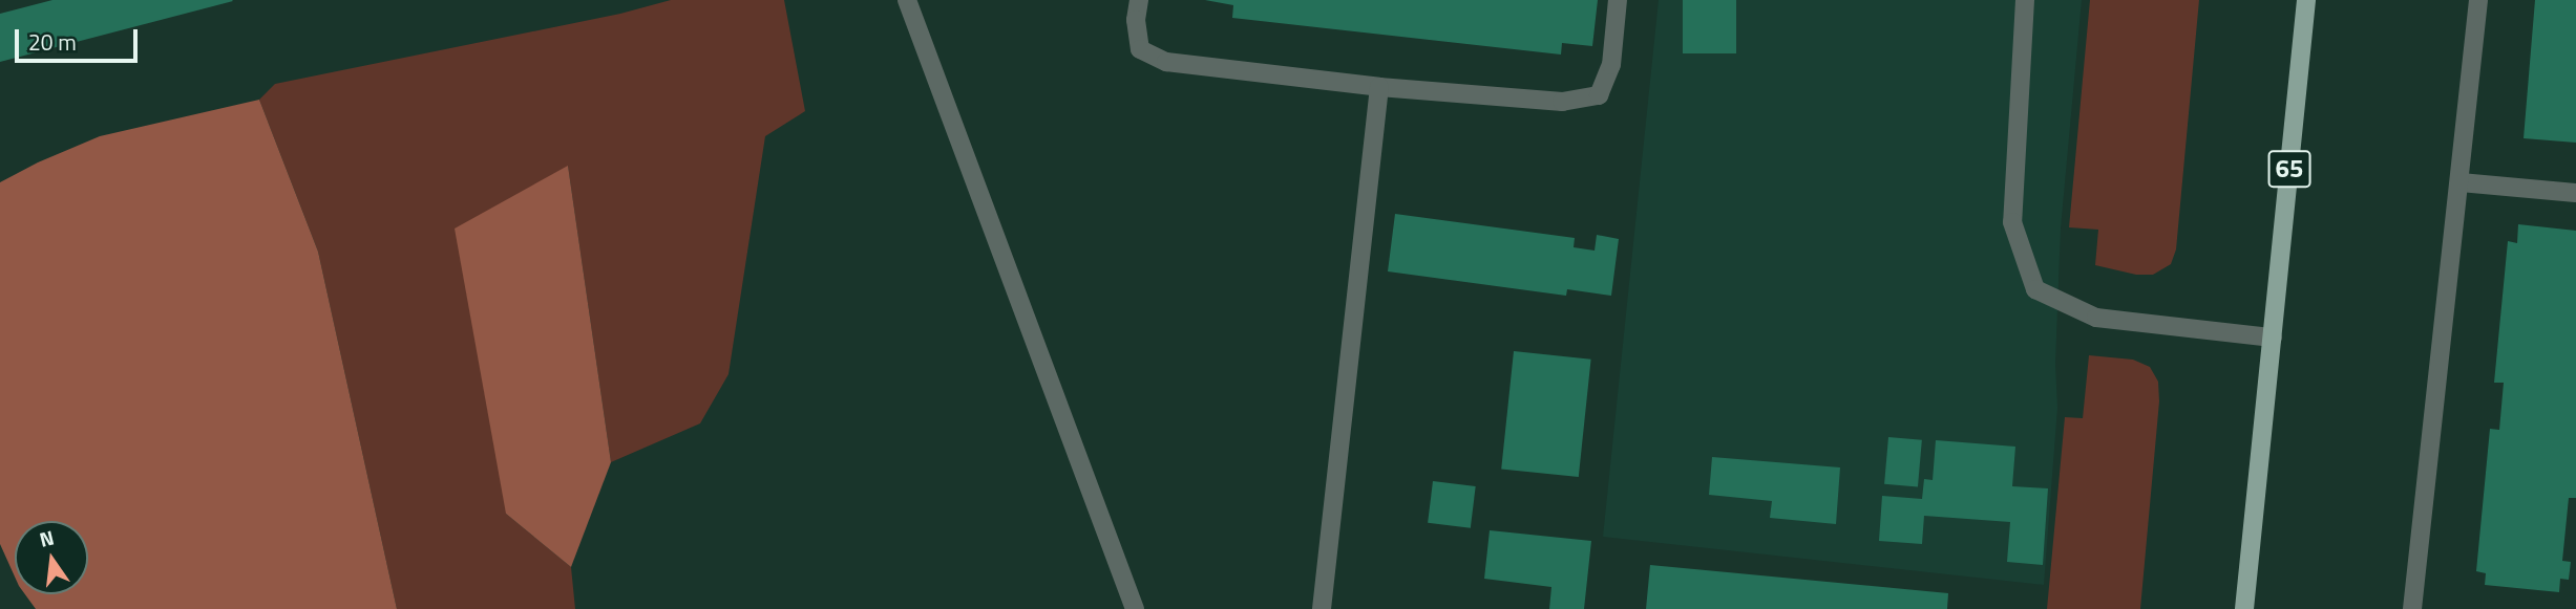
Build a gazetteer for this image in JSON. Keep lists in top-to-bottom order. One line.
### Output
{"streets":{"main road":["65"]},"scale_bar":"20 m","north":"top"}
